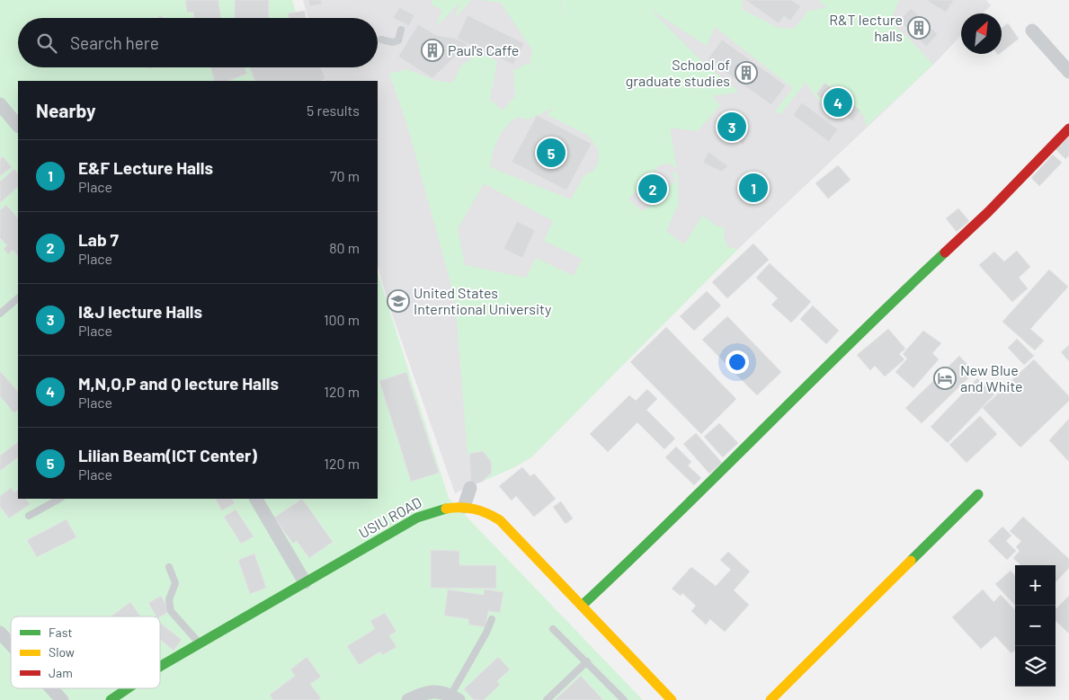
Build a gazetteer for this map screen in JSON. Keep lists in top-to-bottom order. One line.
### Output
{"streets":{"street":["USIU ROAD"]},"places":{"building":["R&T lecture halls","Paul's Caffe","School of graduate studies"],"school or university":["United States Interntional University"],"hotel":["New Blue and White"]},"legend":["Fast","Slow","Jam"],"north":"top right","page":{"search":"Search here","heading":["Nearby","5 results"],"pins":["4","3","5","1","2"],"list":[{"mark":"1","name":"E&F Lecture Halls","note":"Place","value":"70 m"},{"mark":"2","name":"Lab 7","note":"Place","value":"80 m"},{"mark":"3","name":"I&J lecture Halls","note":"Place","value":"100 m"},{"mark":"4","name":"M,N,O,P and Q lecture Halls","note":"Place","value":"120 m"},{"mark":"5","name":"Lilian Beam(ICT Center)","note":"Place","value":"120 m"}],"map_buttons":["+","−"]}}
